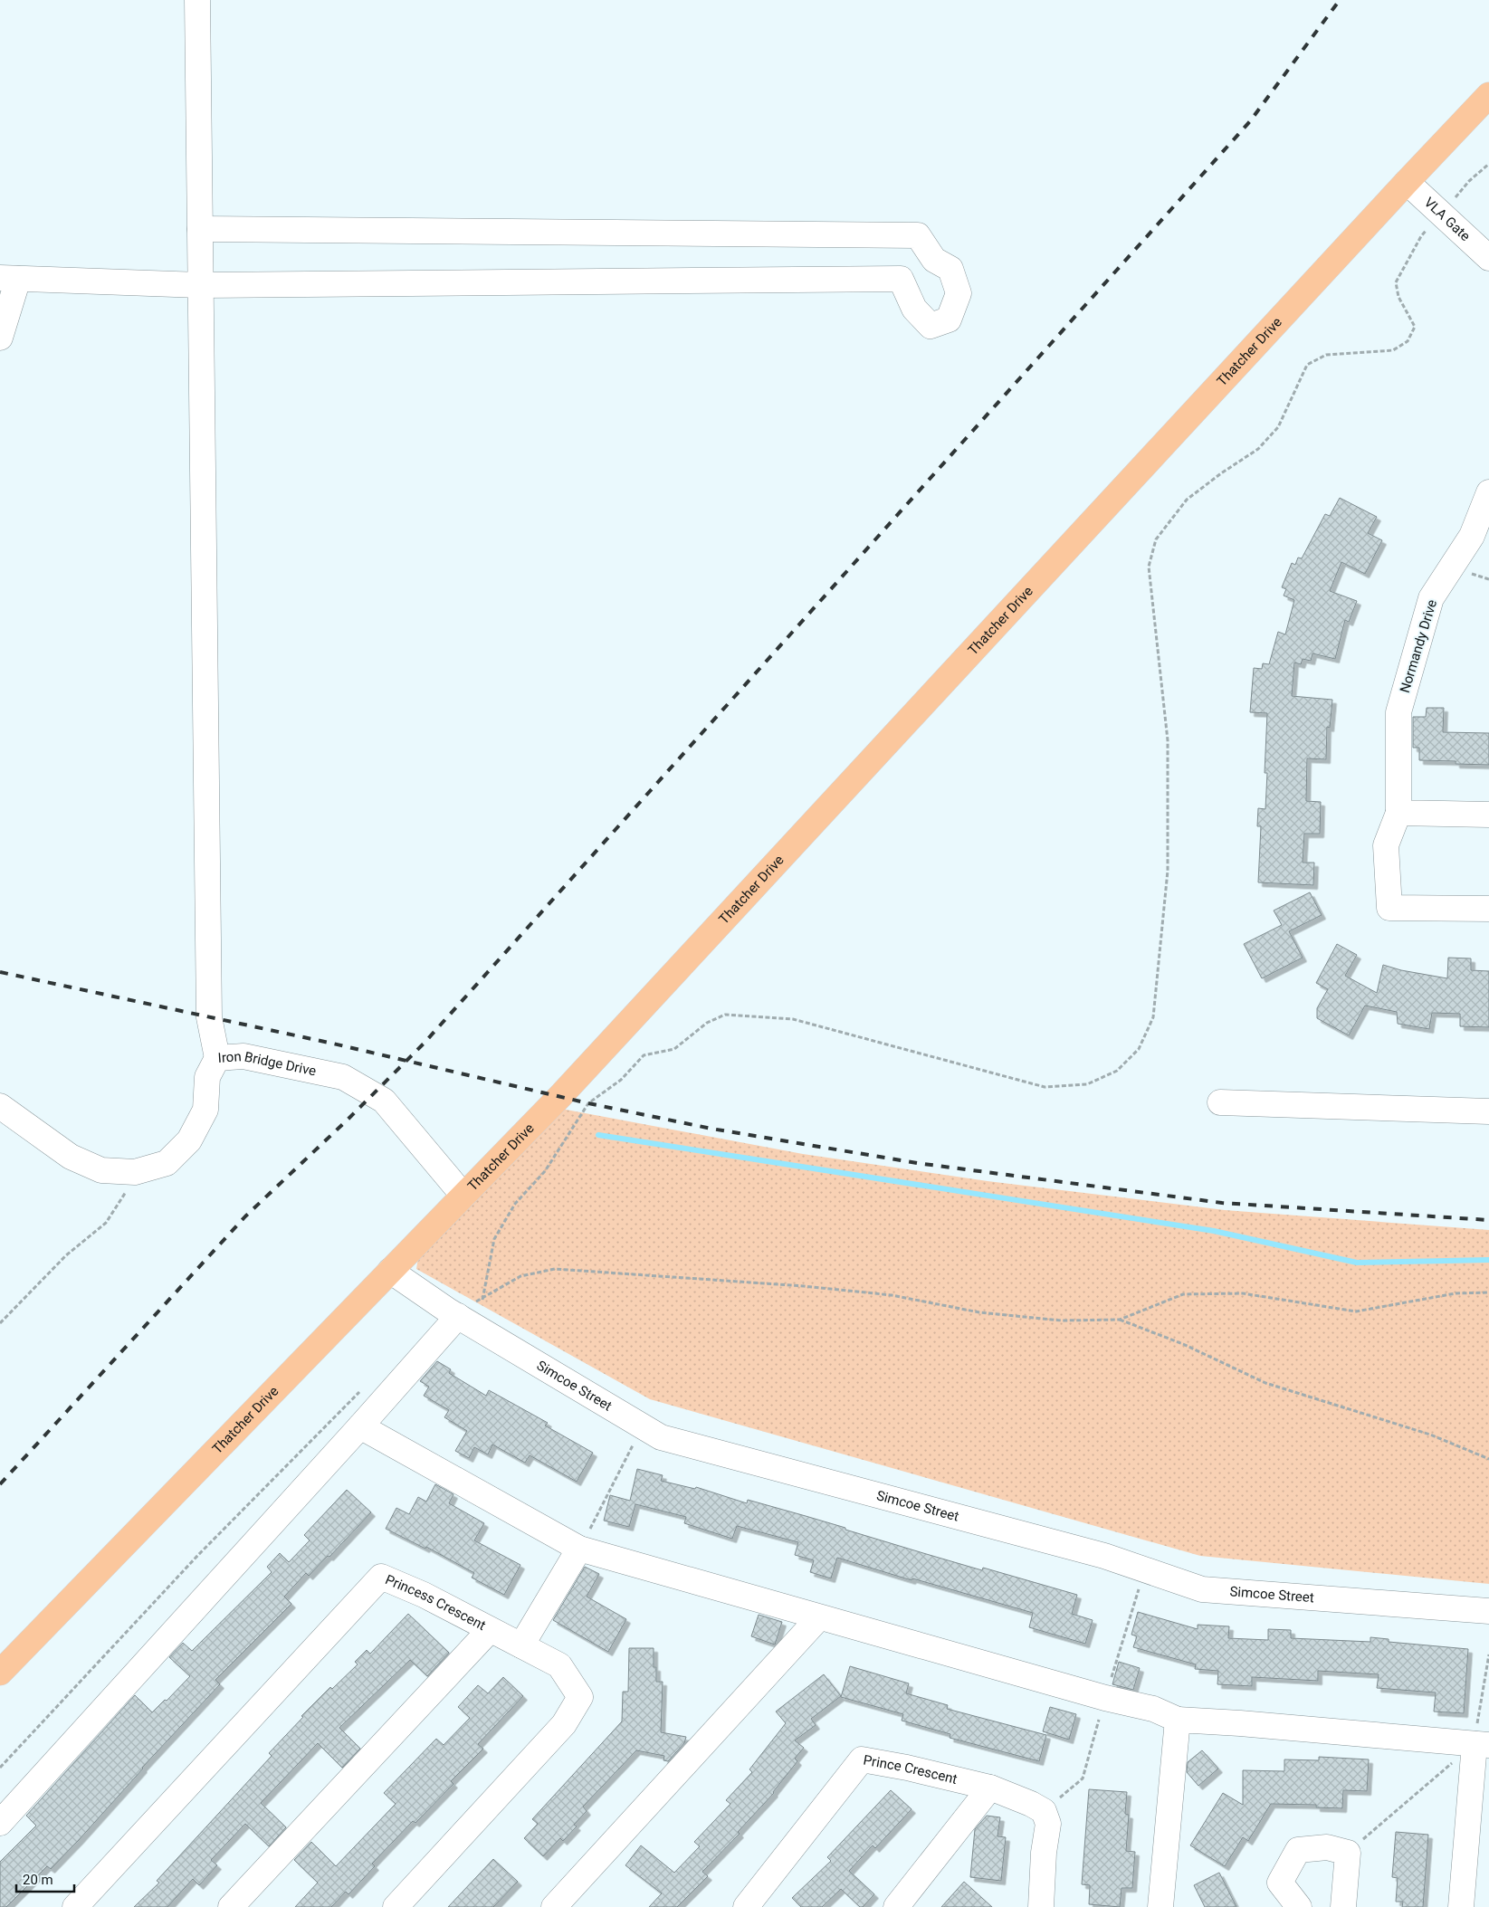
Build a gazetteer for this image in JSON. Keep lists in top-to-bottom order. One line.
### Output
{"streets":{"main road":["Thatcher Drive"],"street":["VLA Gate","Normandy Drive","Iron Bridge Drive","Simcoe Street","Princess Crescent","Prince Crescent"]},"crossings":[["VLA Gate","Thatcher Drive"],["Thatcher Drive","Iron Bridge Drive"],["Thatcher Drive","Simcoe Street"]],"scale_bar":"20 m"}
